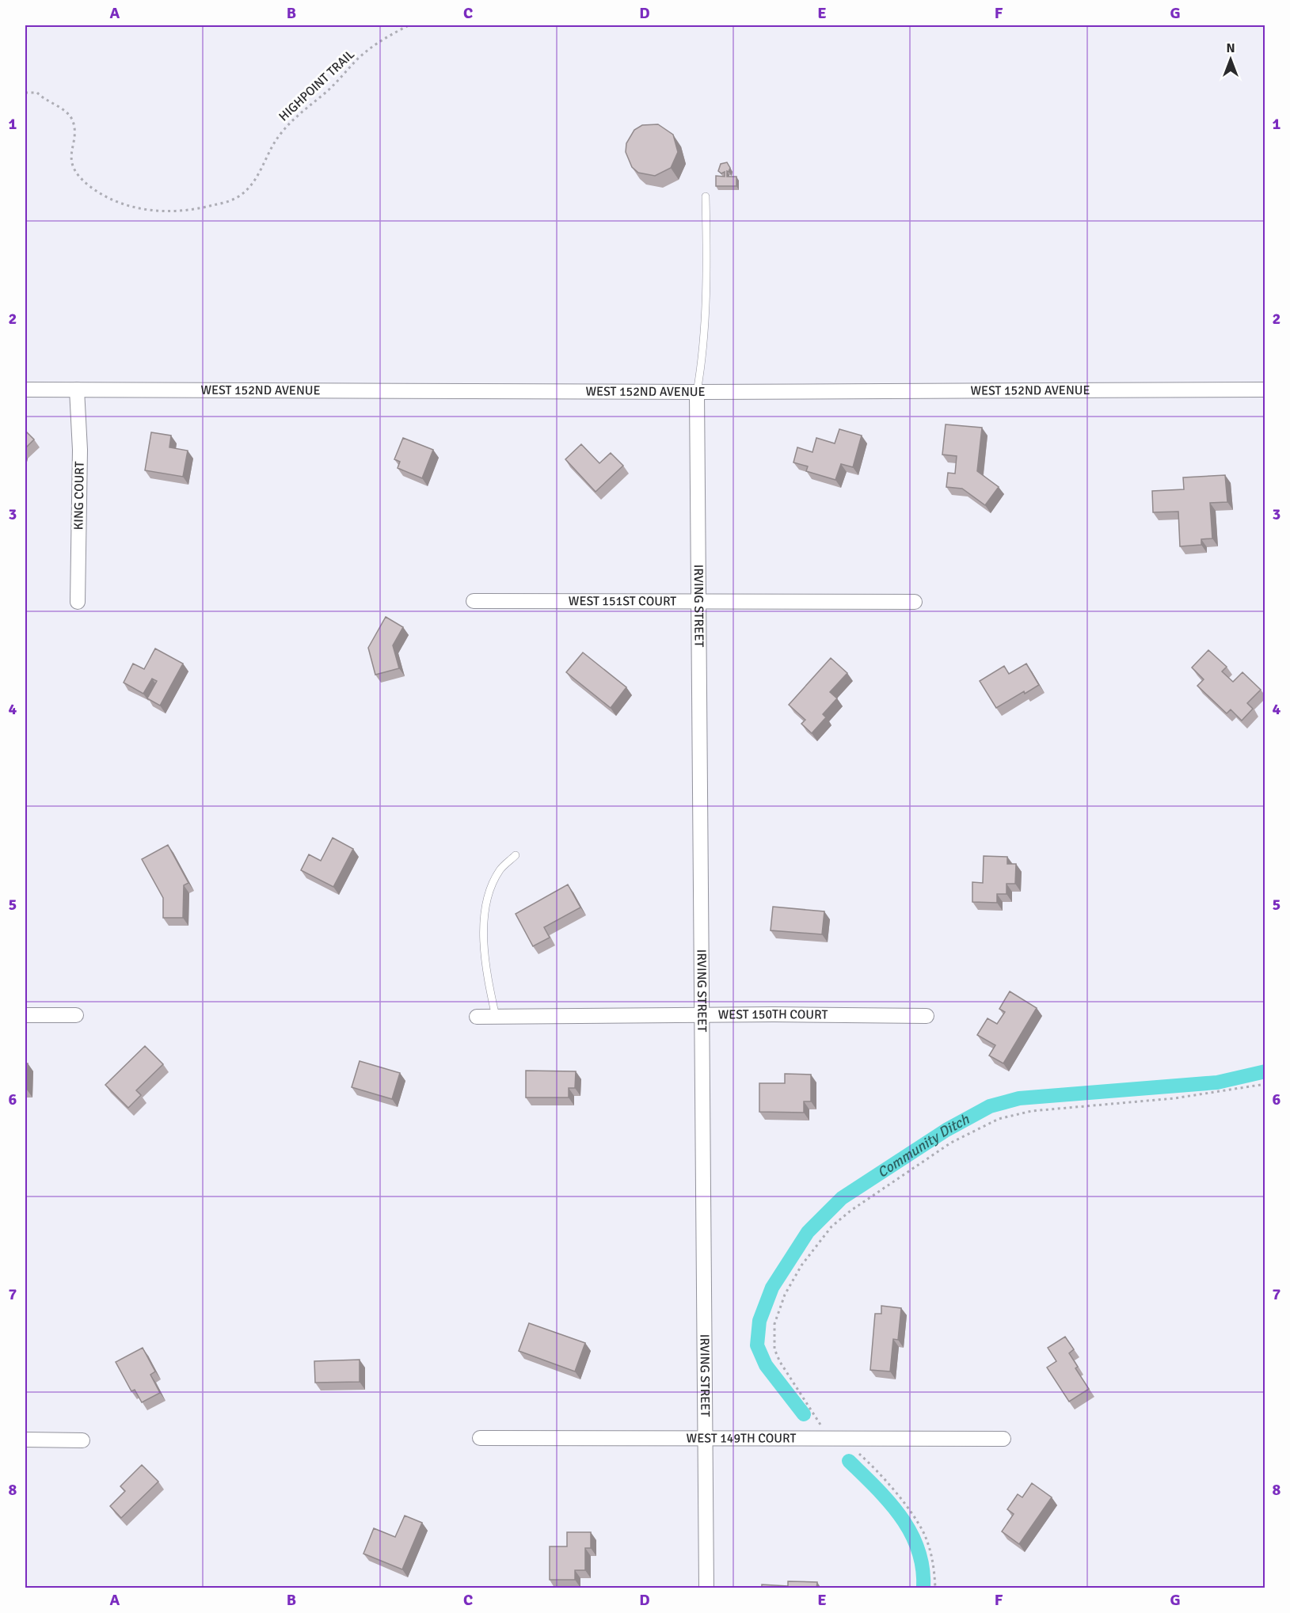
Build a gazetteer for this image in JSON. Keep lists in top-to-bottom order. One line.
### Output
{"streets":{"street":["WEST 152ND AVENUE","KING COURT","WEST 151ST COURT","IRVING STREET","WEST 150TH COURT","WEST 149TH COURT"],"path":["HIGHPOINT TRAIL"]},"crossings":[["WEST 152ND AVENUE","KING COURT"],["WEST 152ND AVENUE","IRVING STREET"],["WEST 151ST COURT","IRVING STREET"],["IRVING STREET","WEST 150TH COURT"],["IRVING STREET","WEST 149TH COURT"]],"water":["Community Ditch"],"north":"top","grid":{"columns":["A","B","C","D","E","F","G"],"rows":["1","2","3","4","5","6","7","8"]}}
